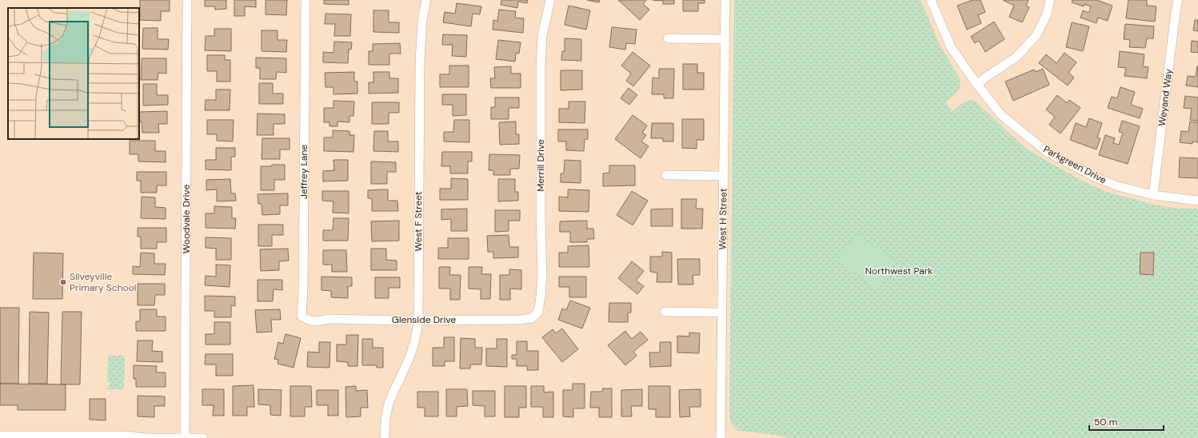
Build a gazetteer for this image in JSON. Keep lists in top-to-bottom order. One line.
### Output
{"streets":{"street":["Weyand Way","Parkgreen Drive","Merrill Drive","Jeffrey Lane","Woodvale Drive","West H Street","West F Street","Glenside Drive"]},"crossings":[["Weyand Way","Parkgreen Drive"],["Merrill Drive","Glenside Drive"],["Jeffrey Lane","Glenside Drive"],["West F Street","Glenside Drive"]],"parks":["Northwest Park"],"places":["Silveyville Primary School"],"scale_bar":"50 m"}
